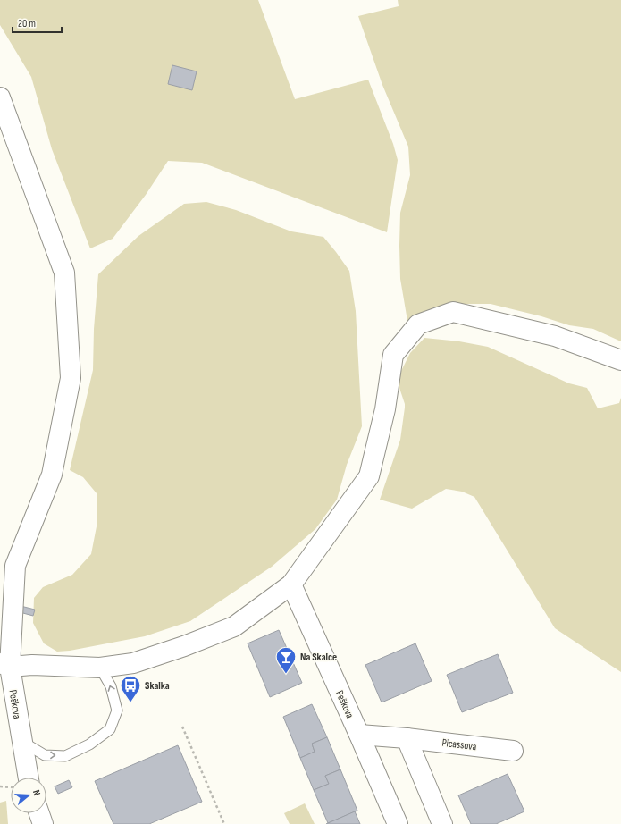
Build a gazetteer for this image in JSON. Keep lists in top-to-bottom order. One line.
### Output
{"streets":{"street":["Peškova","Picassova"]},"crossings":[["Peškova","Picassova"]],"places":{"bar":["Na Skalce"],"bus stop":["Skalka"]},"scale_bar":"20 m","north":"right"}
